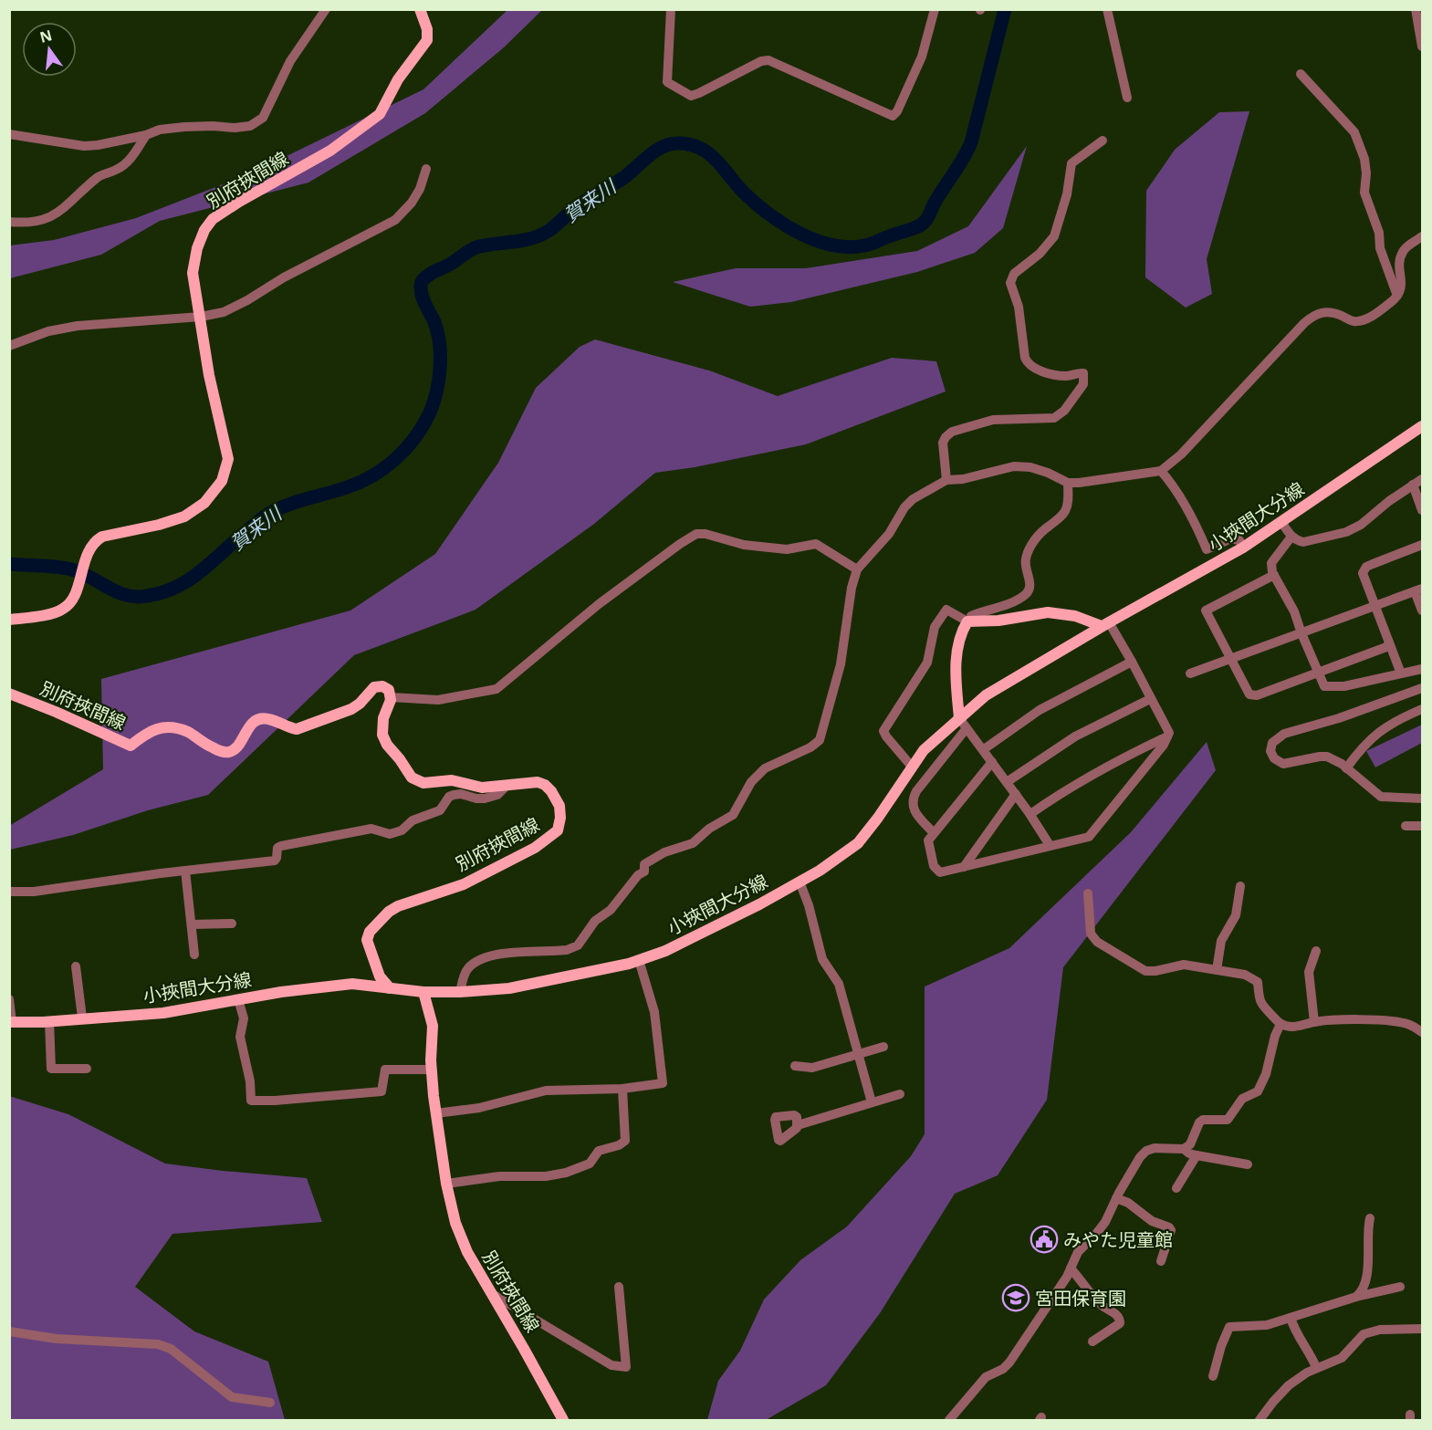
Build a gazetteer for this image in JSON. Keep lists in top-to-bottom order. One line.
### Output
{"streets":{"main road":["別府挾間線","小挾間大分線"]},"crossings":[["別府挾間線","小挾間大分線"]],"water":["賀来川"],"places":{"public building":["みやた児童館"],"school or university":["宮田保育園"]},"north":"top"}
